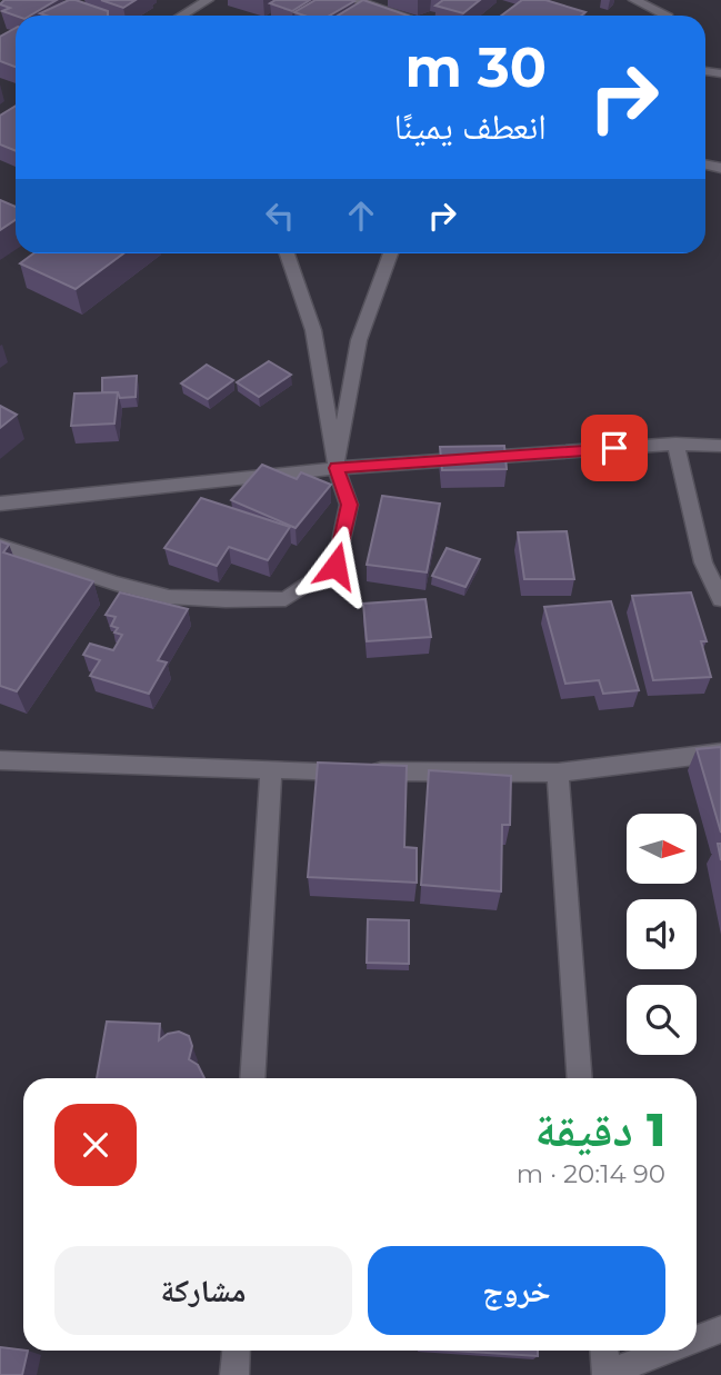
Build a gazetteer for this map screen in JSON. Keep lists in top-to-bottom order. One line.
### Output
{"north":"right","page":{"turn":["30 m","انعطف يمينًا"],"heading":["1 دقيقة","90 m · 20:14"],"buttons":["خروج","مشاركة"]}}
